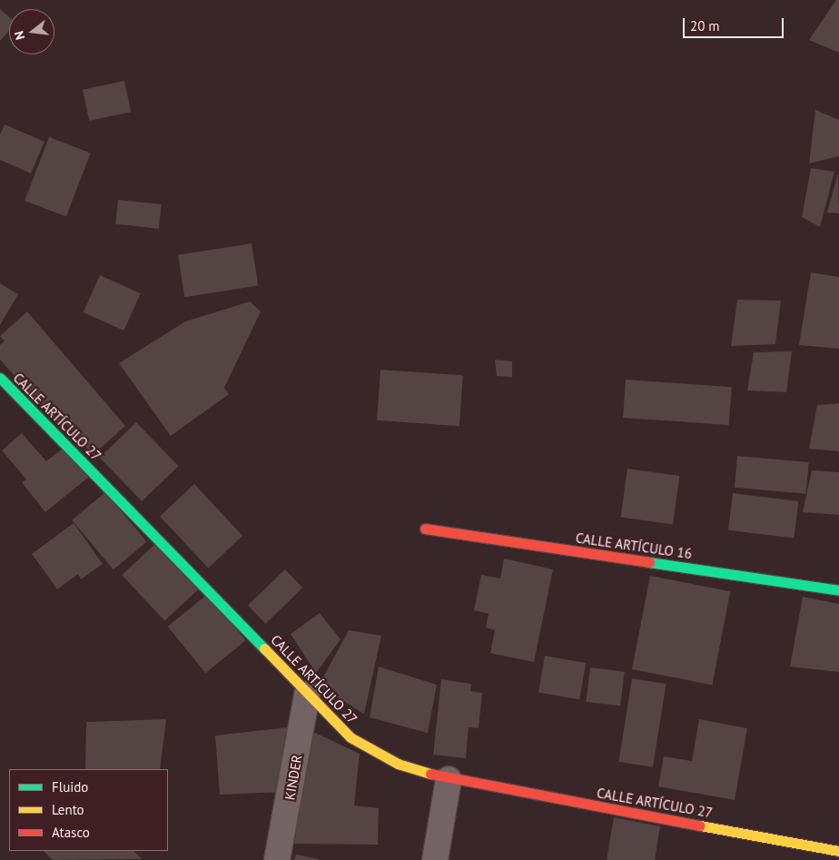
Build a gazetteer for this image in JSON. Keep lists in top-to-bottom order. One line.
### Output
{"streets":{"street":["CALLE ARTÍCULO 27","CALLE ARTÍCULO 16","KINDER"]},"crossings":[["CALLE ARTÍCULO 27","KINDER"]],"legend":["Fluido","Lento","Atasco"],"scale_bar":"20 m","north":"left"}
